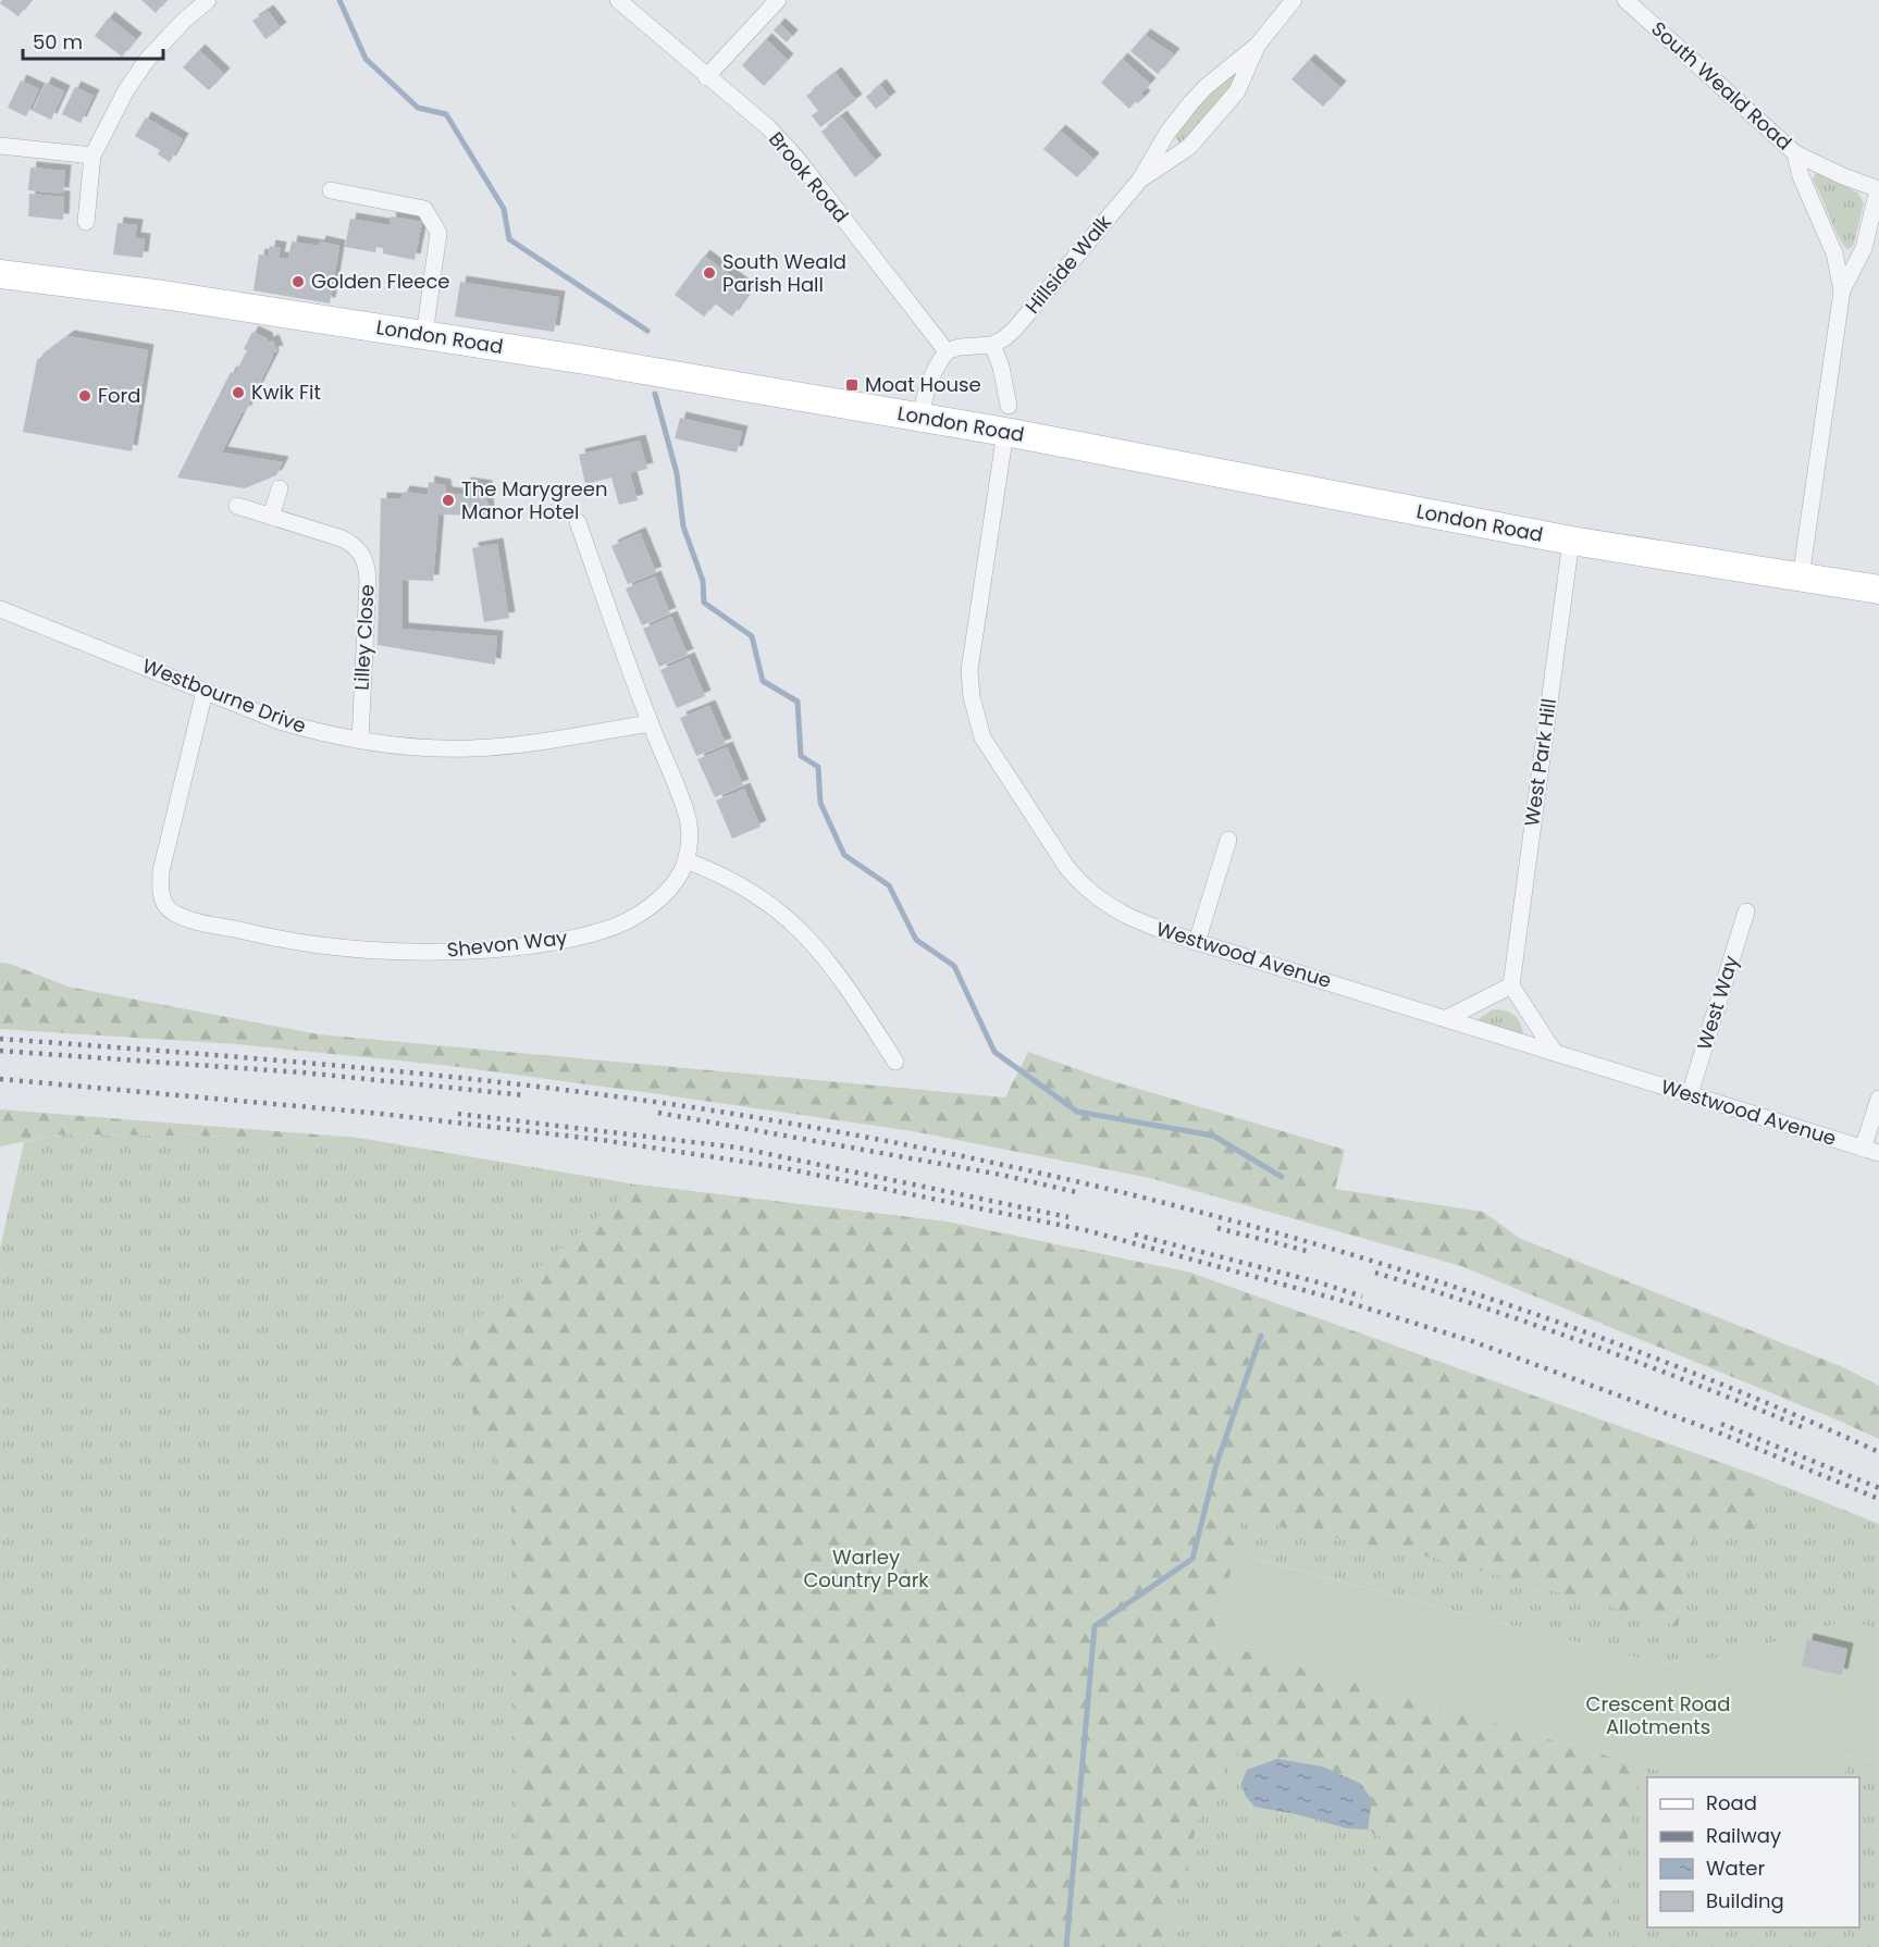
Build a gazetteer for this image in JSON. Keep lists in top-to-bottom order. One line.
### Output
{"streets":{"main road":["London Road"],"street":["South Weald Road","Brook Road","Hillside Walk","Lilley Close","Westbourne Drive","West Park Hill","Shevon Way","Westwood Avenue","West Way"]},"crossings":[["South Weald Road","London Road"],["London Road","West Park Hill"],["London Road","Westwood Avenue"],["Lilley Close","Westbourne Drive"],["Westbourne Drive","Shevon Way"],["Westwood Avenue","West Way"]],"parks":["Warley Country Park","Crescent Road Allotments"],"places":{"other":["South Weald Parish Hall","Golden Fleece","Kwik Fit","Ford","The Marygreen Manor Hotel"],"transit":["Moat House"]},"legend":["Road","Railway","Water","Building"],"scale_bar":"50 m"}
